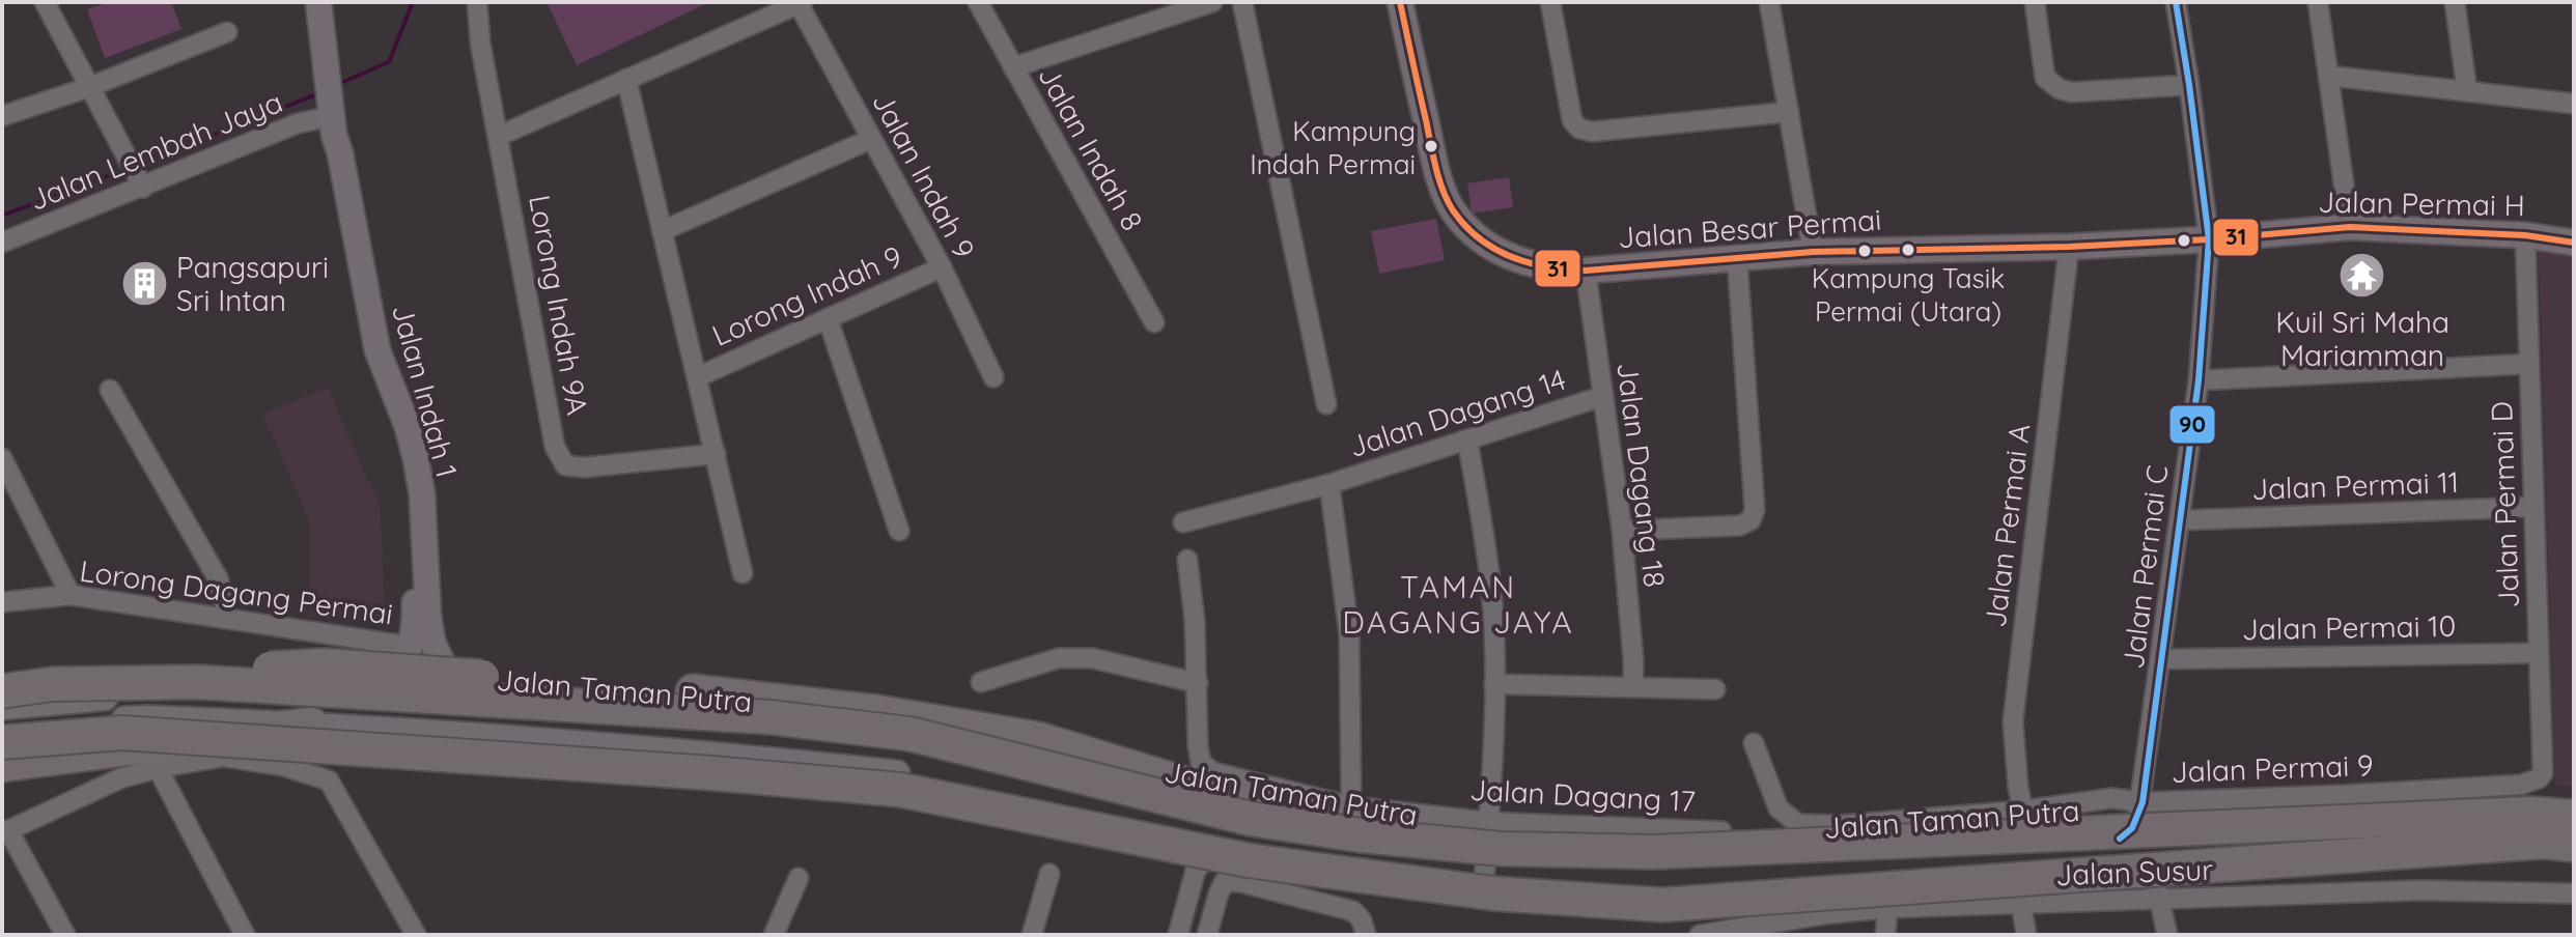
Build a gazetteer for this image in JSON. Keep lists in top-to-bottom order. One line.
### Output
{"streets":{"street":["Jalan Indah 8","Jalan Lembah Jaya","Jalan Indah 9","Jalan Permai H","Jalan Besar Permai","Lorong Indah 9","Lorong Indah 9A","Jalan Indah 1","Jalan Dagang 14","Jalan Dagang 18","Jalan Permai 11","Jalan Permai D","Jalan Permai A","Jalan Permai C","Lorong Dagang Permai","Jalan Permai 10","Jalan Taman Putra","Jalan Permai 9","Jalan Dagang 17","Jalan Susur"]},"crossings":[["Jalan Lembah Jaya","Jalan Indah 1"],["Jalan Indah 9","Lorong Indah 9"],["Jalan Permai H","Jalan Besar Permai"],["Jalan Permai H","Jalan Permai D"],["Jalan Permai H","Jalan Permai A"],["Jalan Permai H","Jalan Permai C"],["Jalan Besar Permai","Jalan Dagang 18"],["Jalan Besar Permai","Jalan Permai A"],["Lorong Indah 9","Lorong Indah 9A"],["Jalan Indah 1","Lorong Dagang Permai"],["Jalan Indah 1","Jalan Taman Putra"],["Jalan Dagang 14","Jalan Dagang 18"],["Jalan Dagang 14","Jalan Taman Putra"],["Jalan Dagang 14","Jalan Dagang 17"],["Jalan Permai 11","Jalan Permai D"],["Jalan Permai 11","Jalan Permai C"],["Jalan Permai D","Jalan Permai 10"],["Jalan Permai D","Jalan Permai 9"],["Jalan Permai A","Jalan Permai 9"],["Jalan Permai C","Jalan Permai 10"],["Jalan Permai C","Jalan Taman Putra"],["Jalan Permai C","Jalan Permai 9"],["Jalan Taman Putra","Jalan Dagang 17"]],"districts":["TAMAN DAGANG JAYA"],"places":{"other":["Kampung Indah Permai","Kampung Tasik Permai (Utara)"],"temple":["Kuil Sri Maha Mariamman"],"building":["Pangsapuri Sri Intan"]},"lines":["transit line 31","transit line 90"]}
